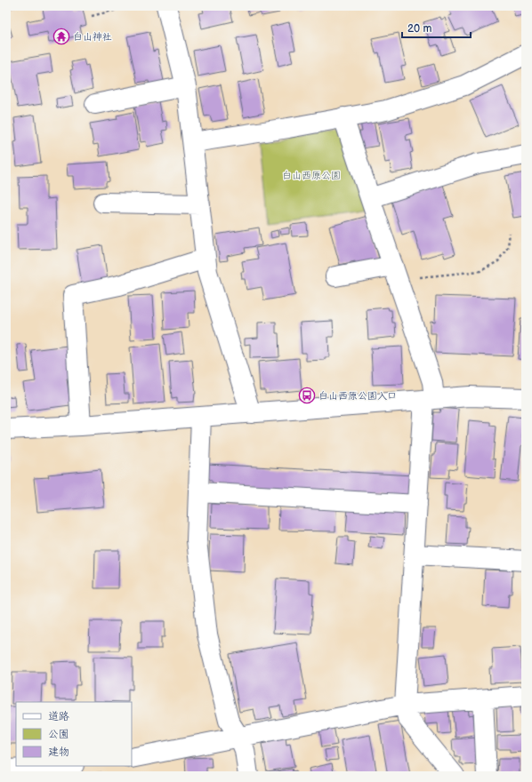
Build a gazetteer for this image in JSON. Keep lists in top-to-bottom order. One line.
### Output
{"parks":["白山西原公園"],"places":{"temple":["白山神社"],"bus stop":["白山西原公園入口"]},"legend":["道路","公園","建物"],"scale_bar":"20 m"}
